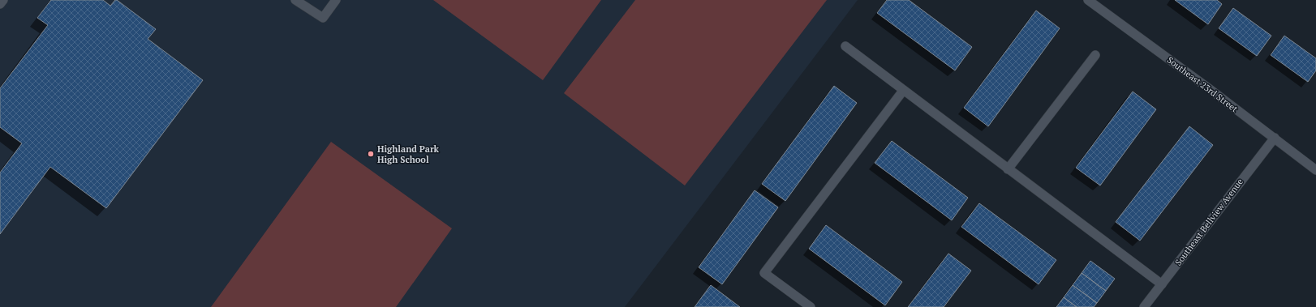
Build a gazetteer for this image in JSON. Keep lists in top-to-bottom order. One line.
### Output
{"streets":{"street":["Southeast 23rd Street","Southeast Bellview Avenue"]},"crossings":[["Southeast 23rd Street","Southeast Bellview Avenue"]],"places":["Highland Park High School"]}
